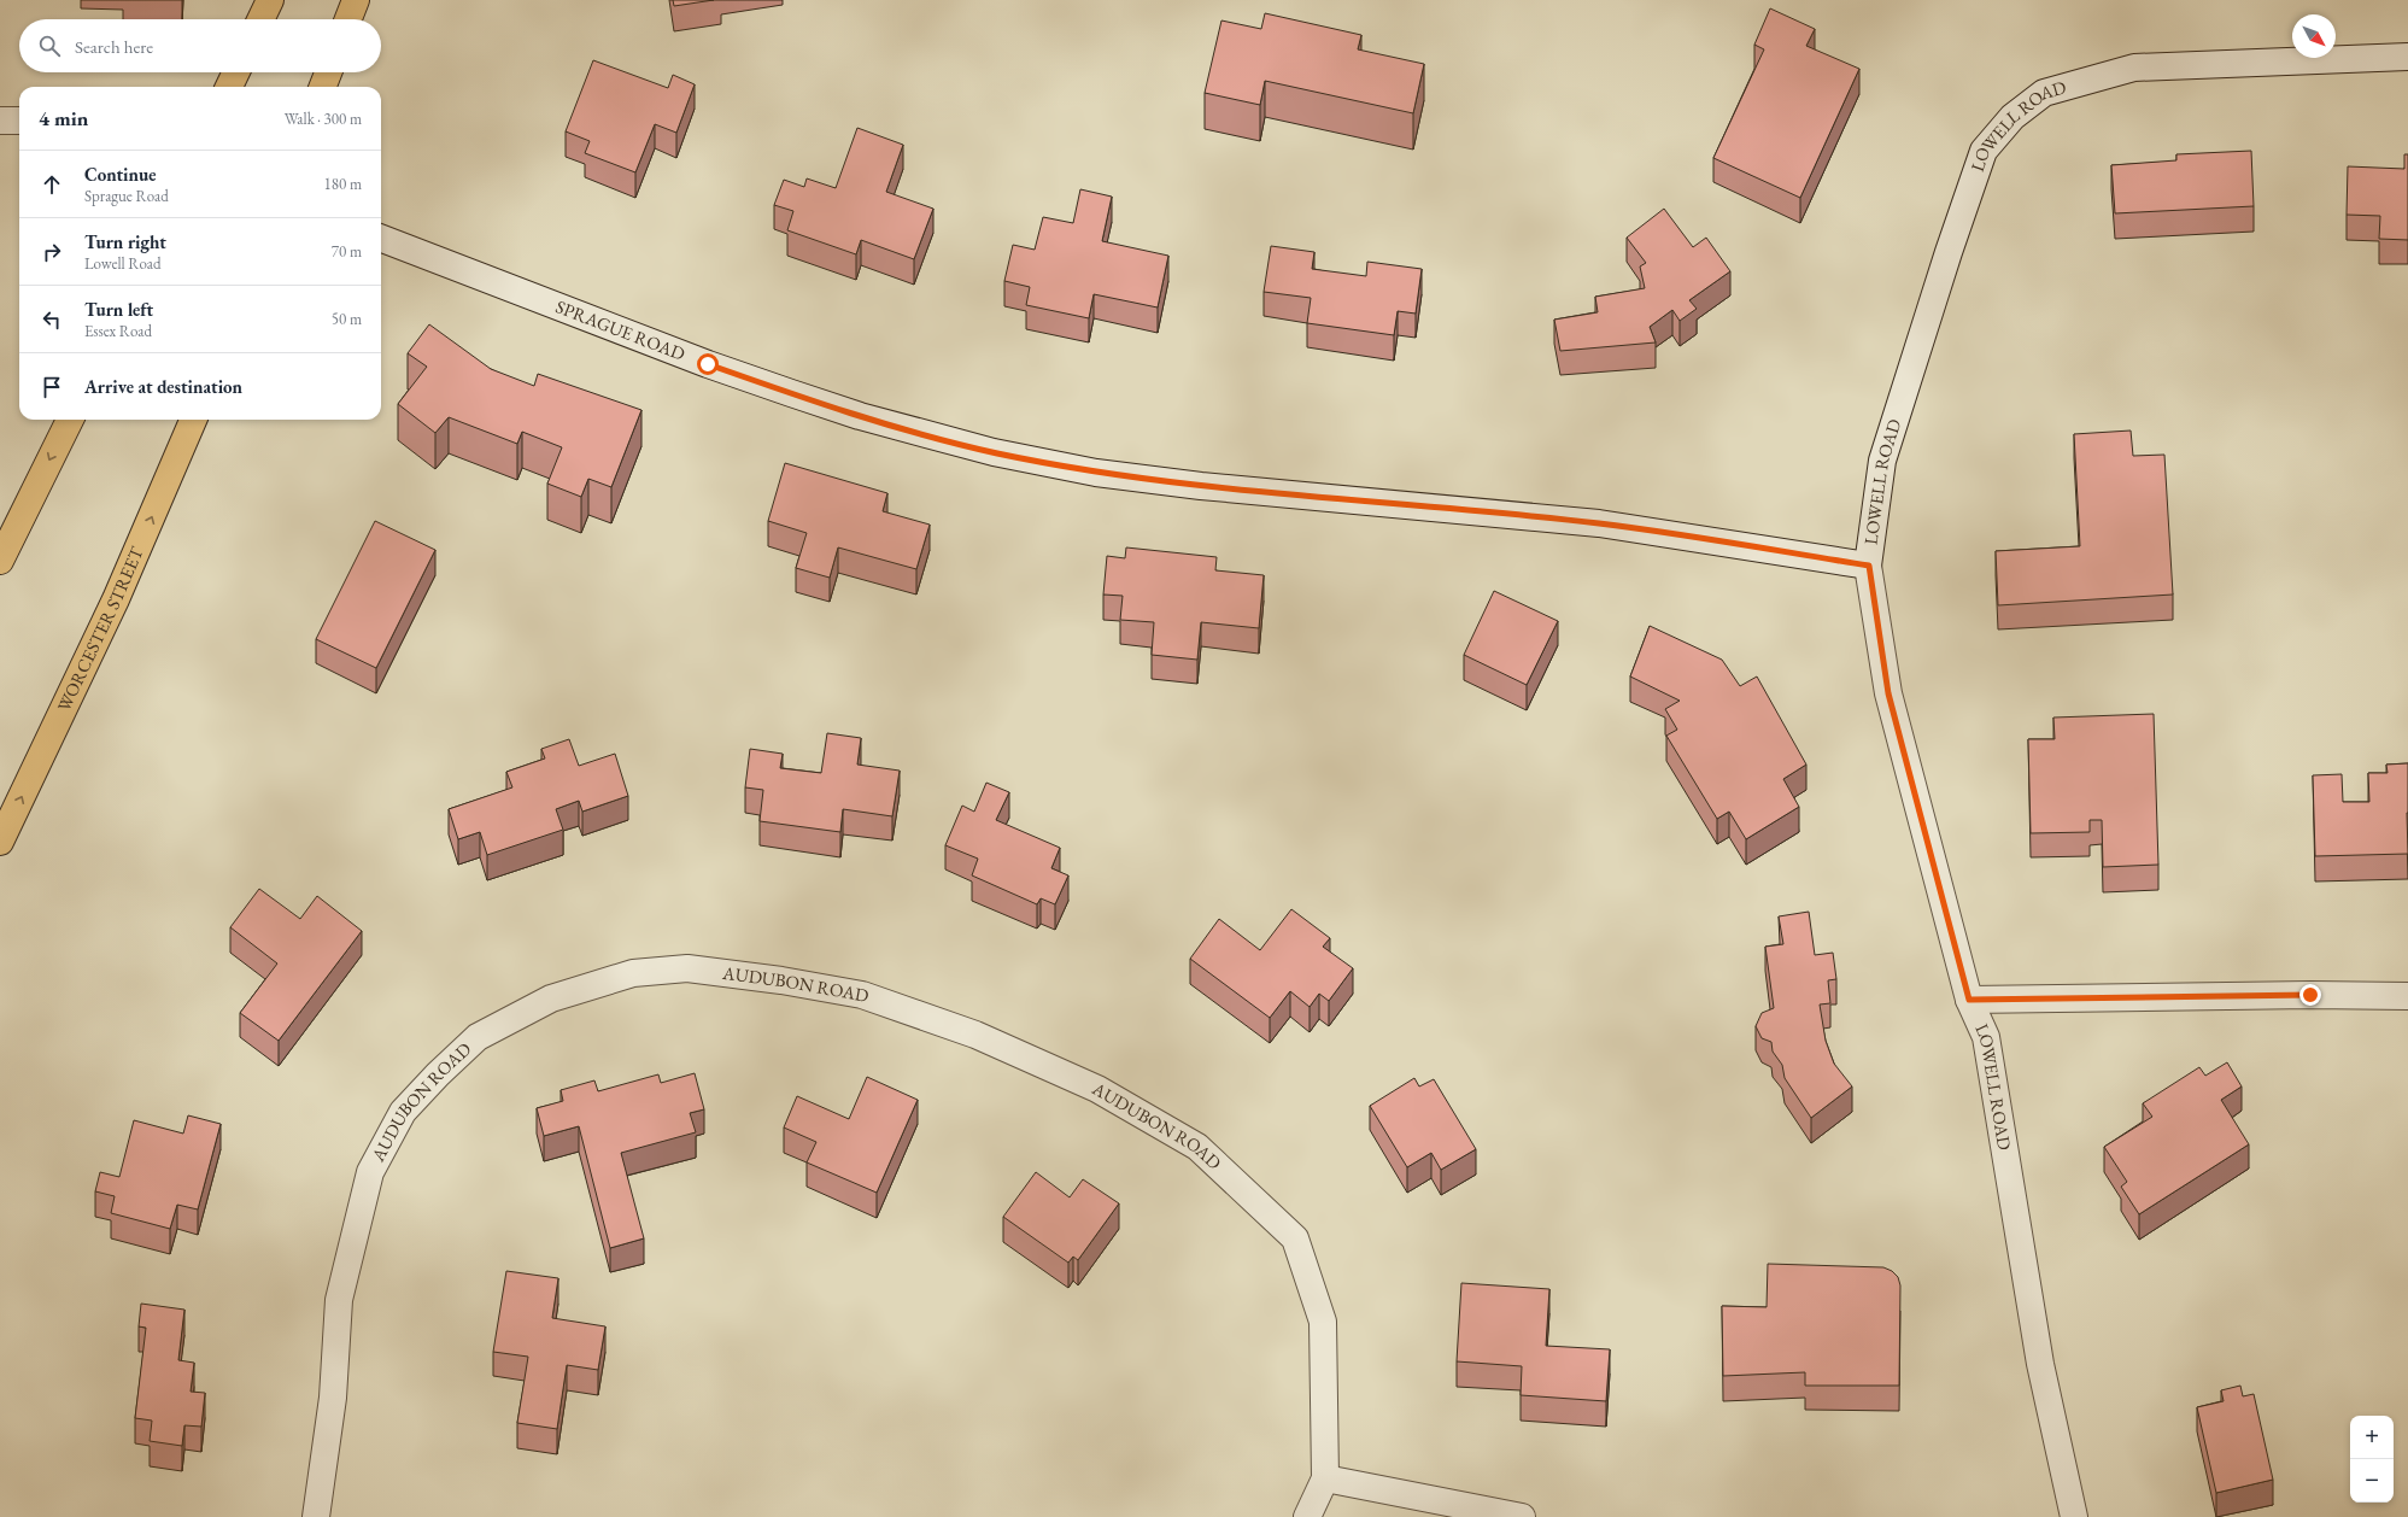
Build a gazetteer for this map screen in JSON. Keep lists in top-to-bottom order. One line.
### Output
{"streets":{"highway":["WORCESTER STREET"],"street":["LOWELL ROAD","SPRAGUE ROAD","AUDUBON ROAD"]},"crossings":[["LOWELL ROAD","SPRAGUE ROAD"]],"north":"bottom right","page":{"search":"Search here","heading":["4 min","Walk · 300 m"],"list":[["Continue","Sprague Road","180 m"],["Turn right","Lowell Road","70 m"],["Turn left","Essex Road","50 m"],"Arrive at destination"],"map_buttons":["+","−"]}}
